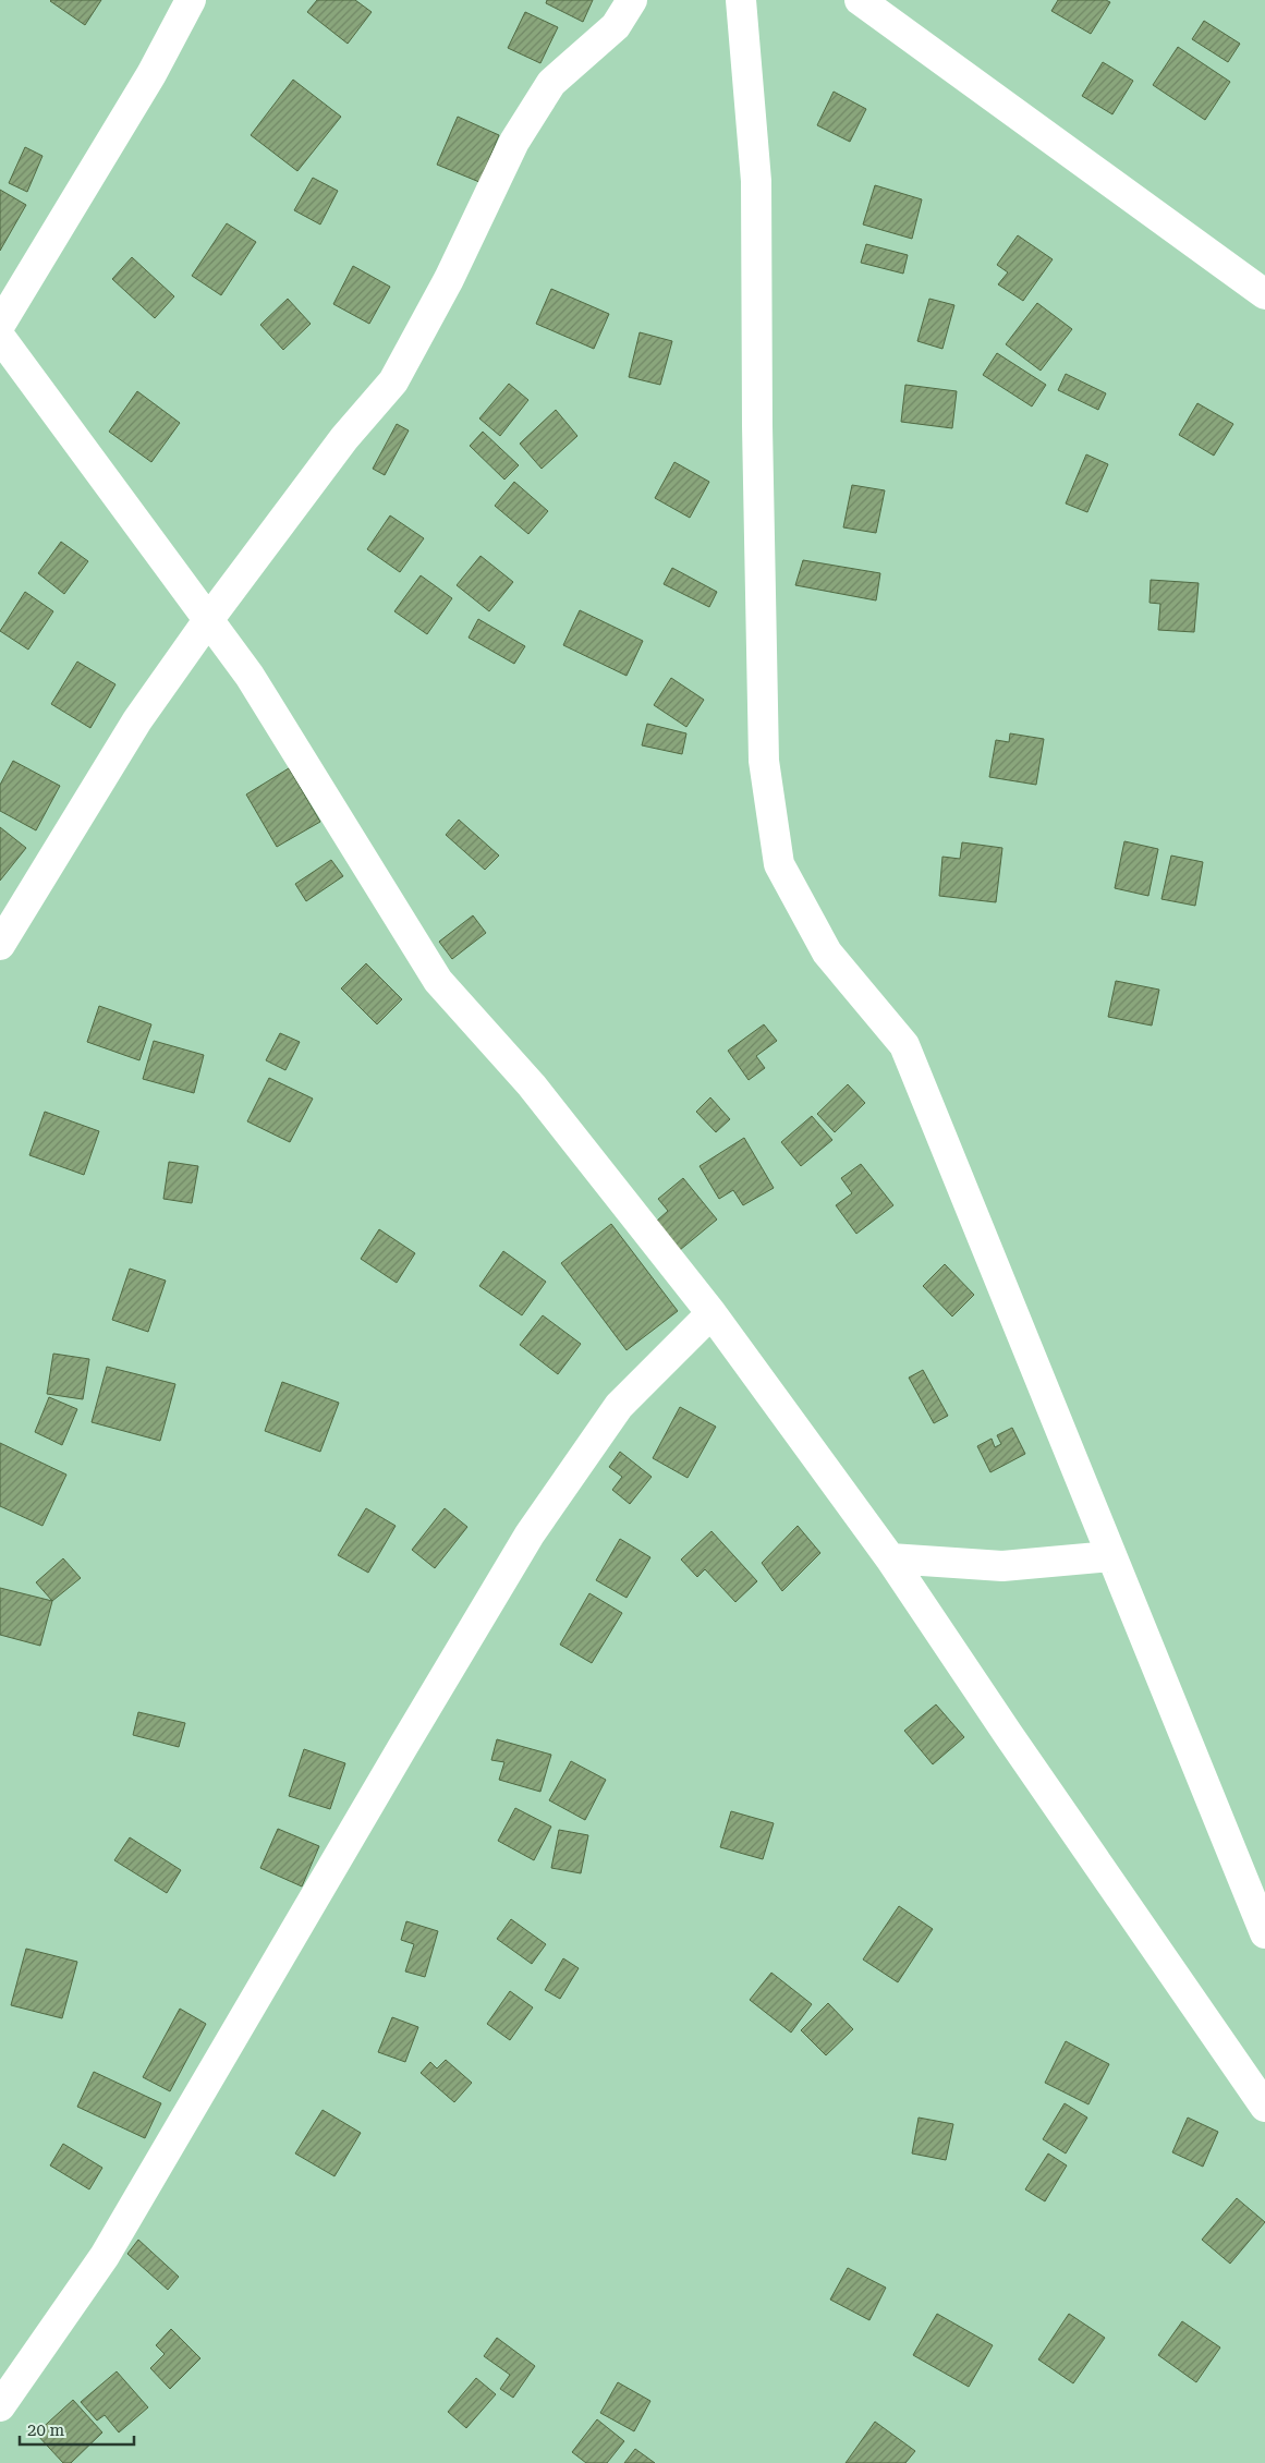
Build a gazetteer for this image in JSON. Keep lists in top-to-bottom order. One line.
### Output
{"scale_bar":"20 m"}
